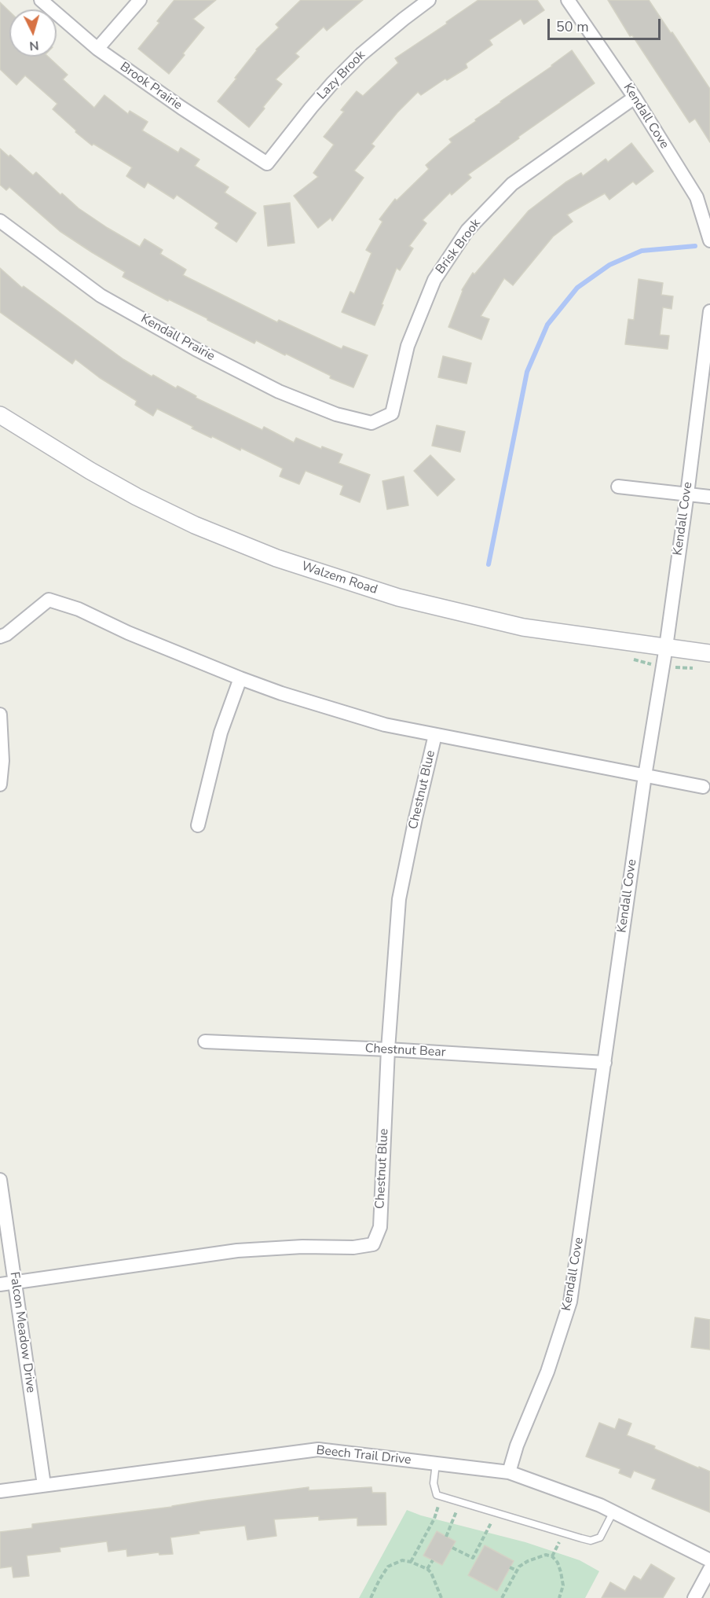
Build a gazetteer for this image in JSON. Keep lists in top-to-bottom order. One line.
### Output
{"streets":{"street":["Lazy Brook","Brook Prairie","Kendall Cove","Brisk Brook","Kendall Prairie","Walzem Road","Chestnut Blue","Chestnut Bear","Falcon Meadow Drive","Beech Trail Drive"]},"crossings":[["Lazy Brook","Brook Prairie"],["Kendall Cove","Brisk Brook"],["Kendall Cove","Walzem Road"],["Kendall Cove","Chestnut Bear"],["Kendall Cove","Beech Trail Drive"],["Brisk Brook","Kendall Prairie"],["Chestnut Blue","Chestnut Bear"],["Chestnut Blue","Falcon Meadow Drive"],["Falcon Meadow Drive","Beech Trail Drive"]],"scale_bar":"50 m","north":"bottom"}
